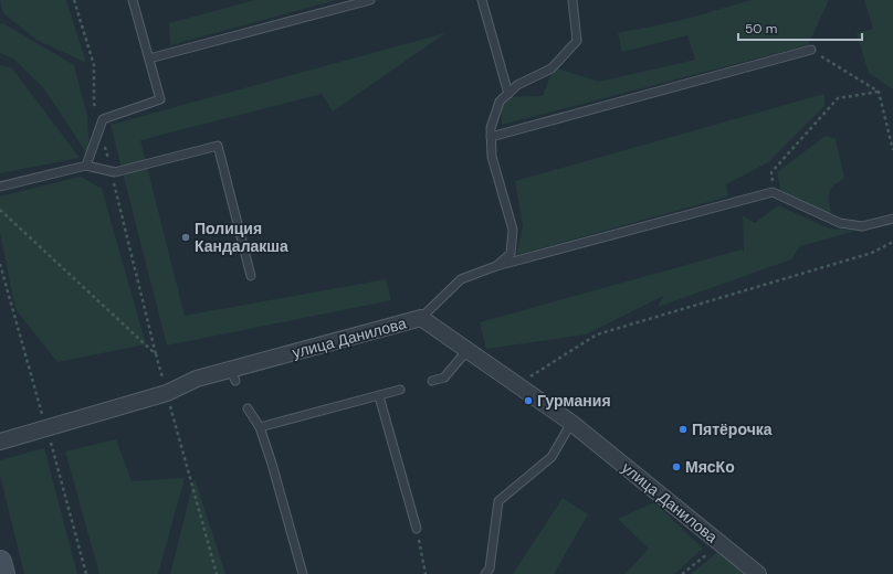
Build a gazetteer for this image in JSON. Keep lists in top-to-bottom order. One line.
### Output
{"streets":{"street":["улица Данилова"]},"places":["Полиция Кандалакша","Гурмания","Пятёрочка","МясКо"],"scale_bar":"50 m"}
